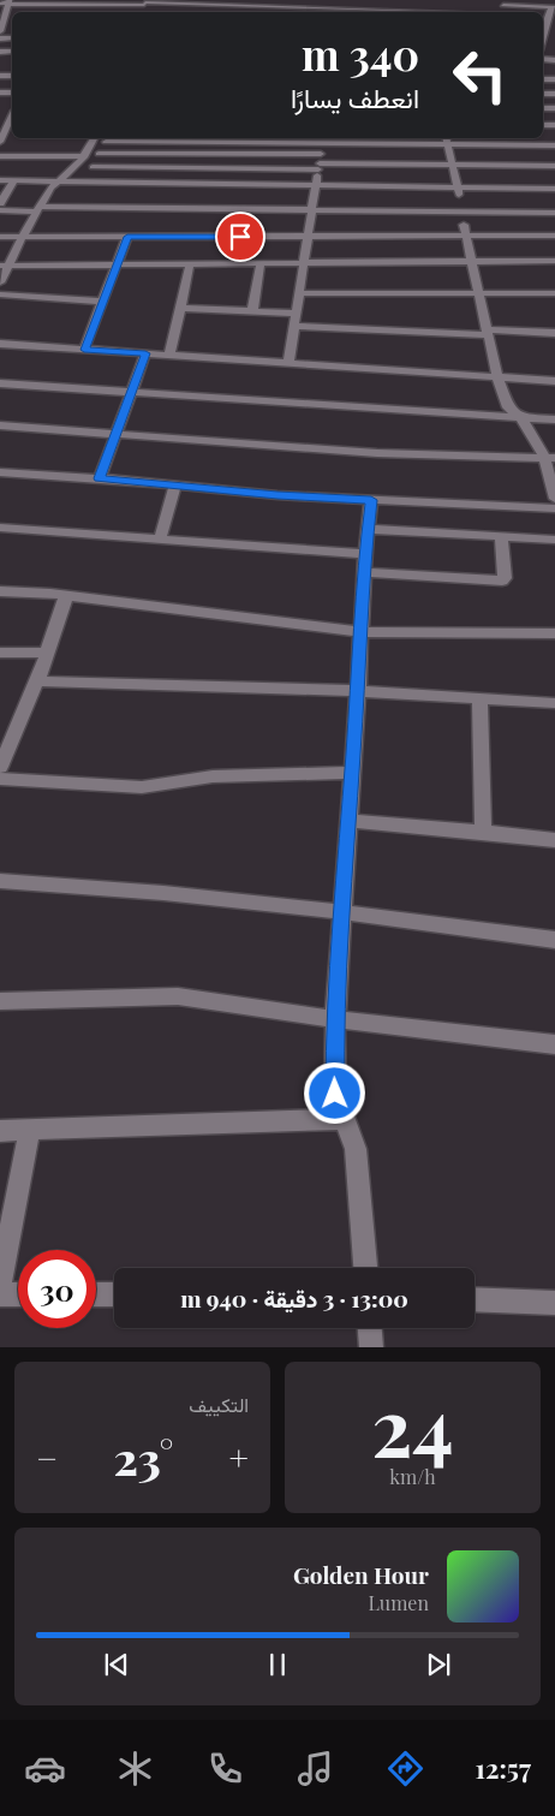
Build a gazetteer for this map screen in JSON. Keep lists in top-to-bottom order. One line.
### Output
{"page":{"turn":["340 m","انعطف يسارًا"],"limit":"30","trip":"13:00 · 3 دقيقة · 940 m","tile":[["24","km/h"],"التكييف"],"heat":["−","23°","+"],"song":["Golden Hour","Lumen"],"tabs":"12:57"}}
